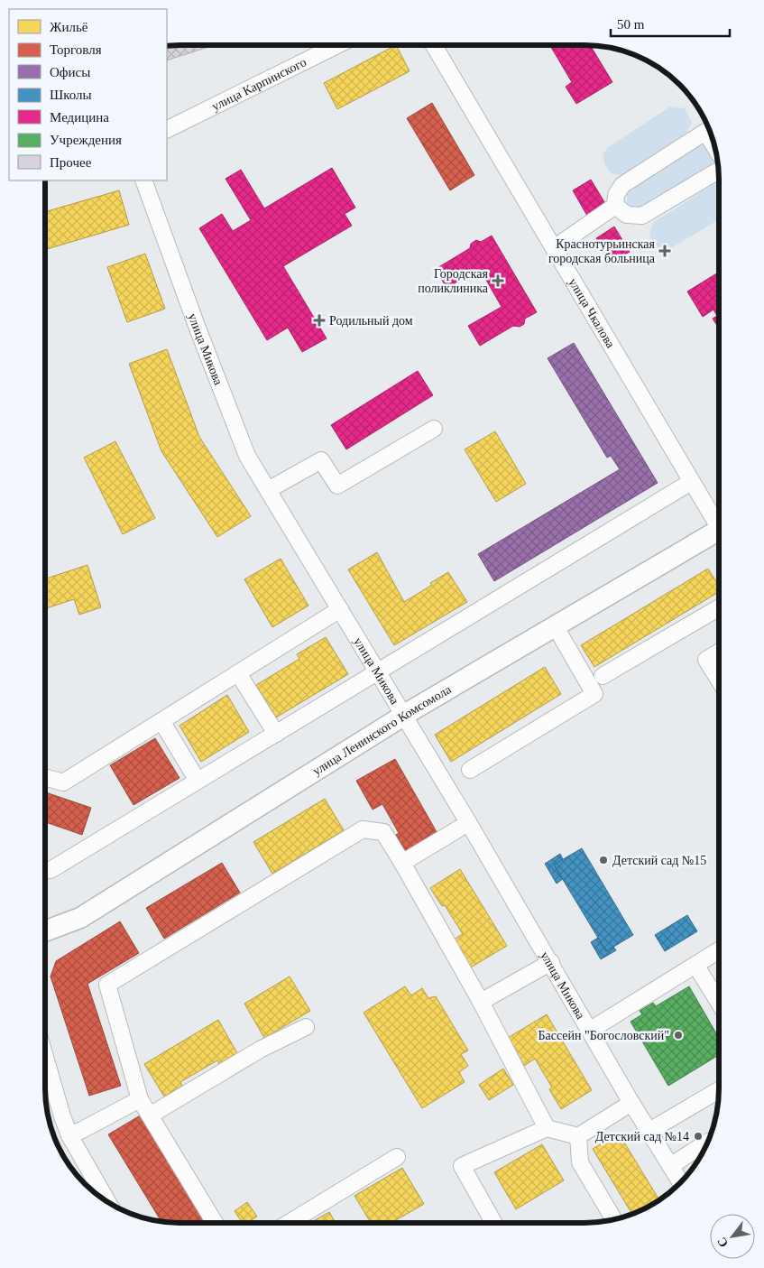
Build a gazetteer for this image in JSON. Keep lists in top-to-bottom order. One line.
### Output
{"streets":{"main road":["улица Ленинского Комсомола"],"street":["улица Карпинского","улица Чкалова","улица Микова"]},"crossings":[["улица Микова","улица Ленинского Комсомола"]],"places":{"health":["Краснотурьинская городская больница","Городская поликлиника","Родильный дом"],"other":["Детский сад №15","Бассейн \"Богословский\"","Детский сад №14"]},"legend":["Жильё","Торговля","Офисы","Школы","Медицина","Учреждения","Прочее"],"scale_bar":"50 m","north":"bottom left"}
